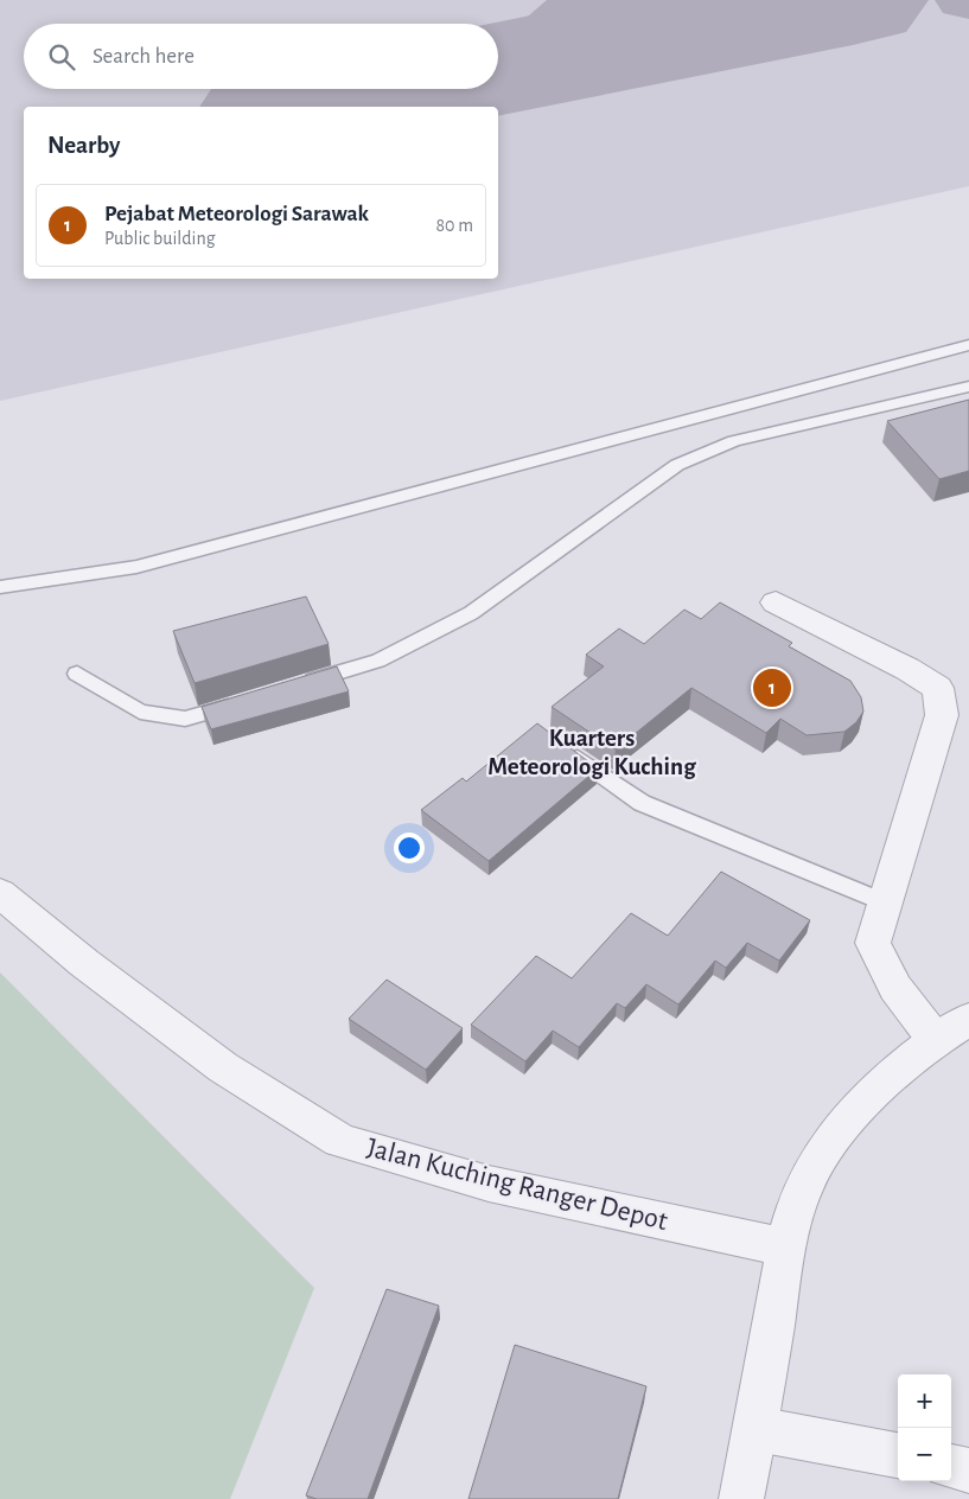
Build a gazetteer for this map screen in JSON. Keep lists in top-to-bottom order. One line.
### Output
{"streets":{"street":["Jalan Kuching Ranger Depot"]},"districts":["Kuarters Meteorologi Kuching"],"page":{"search":"Search here","heading":"Nearby","list":[{"mark":"1","name":"Pejabat Meteorologi Sarawak","note":"Public building","value":"80 m"}],"pins":"1","map_buttons":["+","−"]}}
